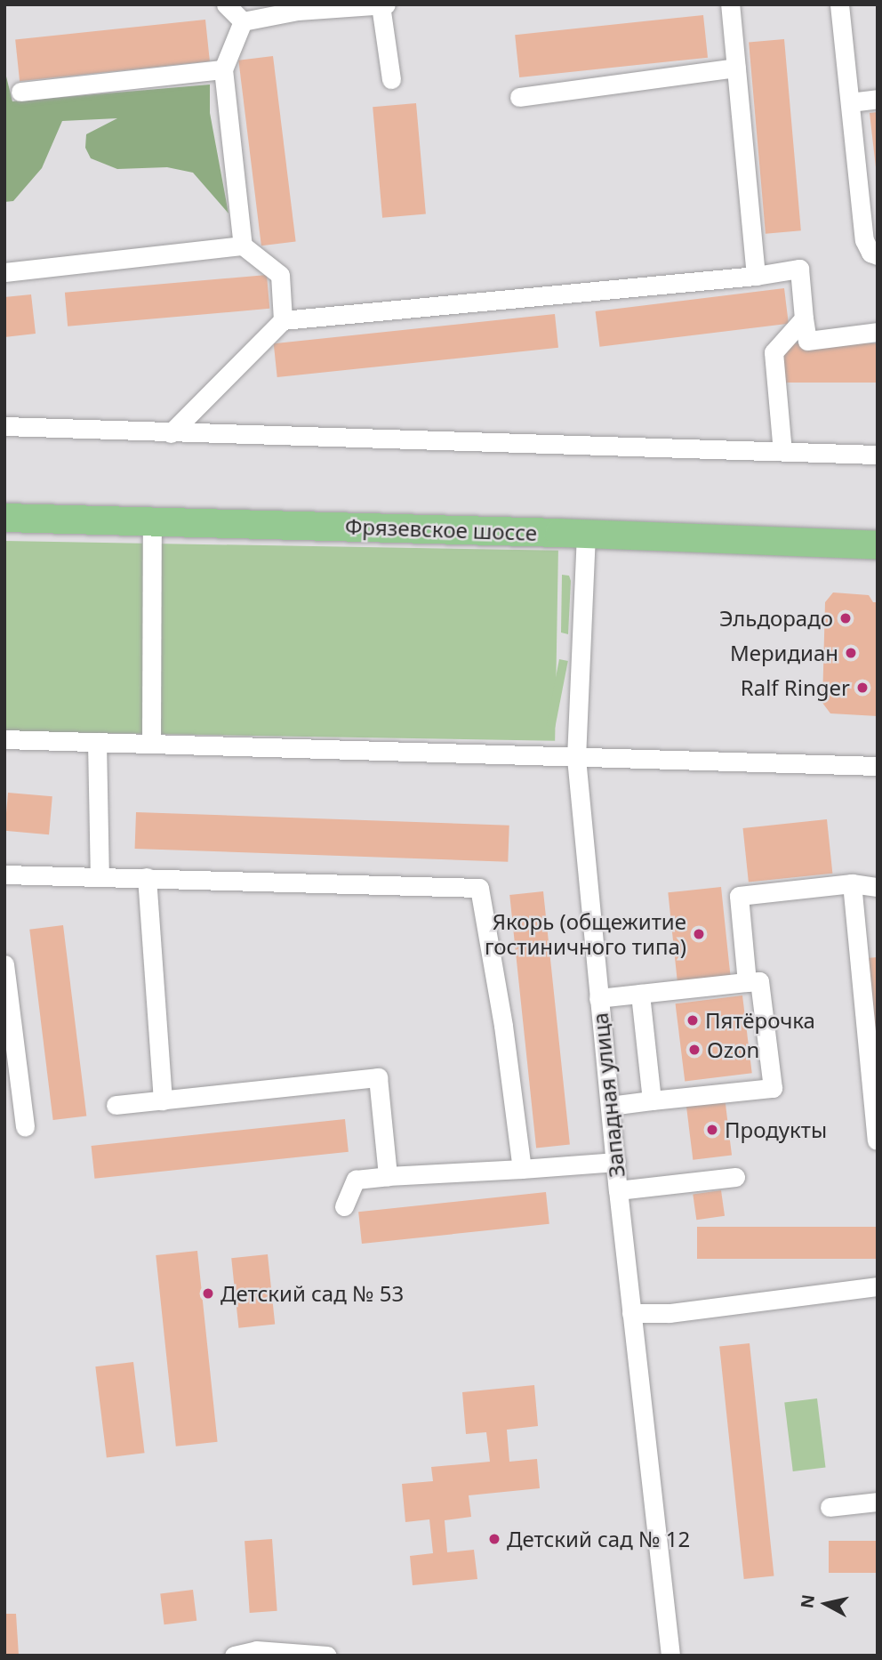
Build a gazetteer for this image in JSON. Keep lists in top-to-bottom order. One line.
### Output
{"streets":{"highway":["Фрязевское шоссе"],"street":["Западная улица"]},"crossings":[["Фрязевское шоссе","Западная улица"]],"places":["Эльдорадо","Меридиан","Ralf Ringer","Якорь (общежитие гостиничного типа)","Пятёрочка","Ozon","Продукты","Детский сад № 53","Детский сад № 12"],"north":"left"}
